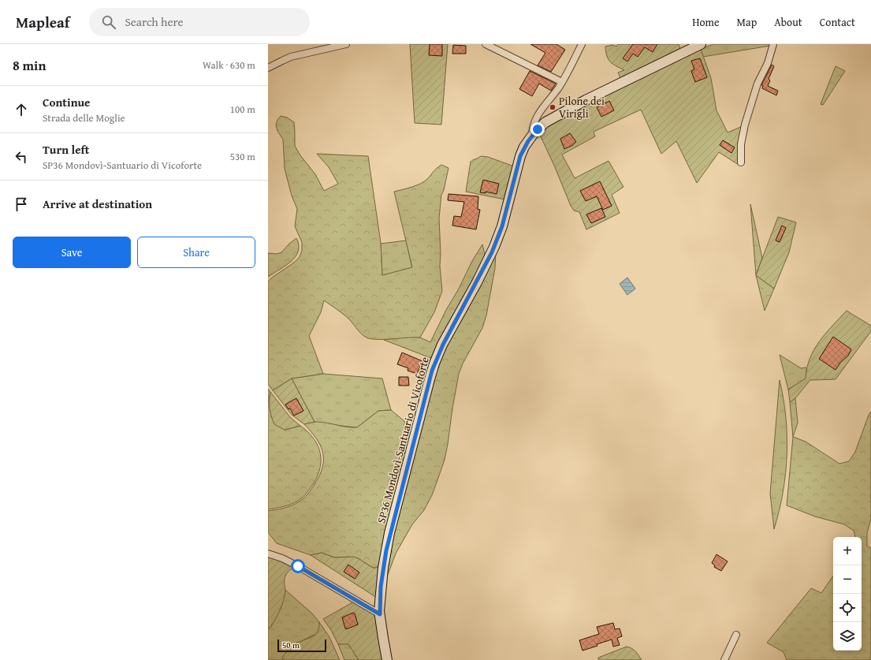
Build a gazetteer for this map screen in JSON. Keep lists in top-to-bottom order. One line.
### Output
{"streets":{"main road":["SP36 Mondovì-Santuario di Vicoforte"]},"places":["Pilone dei Virigli"],"scale_bar":"50 m","page":{"header":"Mapleaf","search":"Search here","nav":["Home","Map","About","Contact"],"heading":["8 min","Walk · 630 m"],"list":[["Continue","Strada delle Moglie","100 m"],["Turn left","SP36 Mondovì-Santuario di Vicoforte","530 m"],"Arrive at destination"],"buttons":["Save","Share"],"map_buttons":["+","−"],"scale":"50 m"}}
